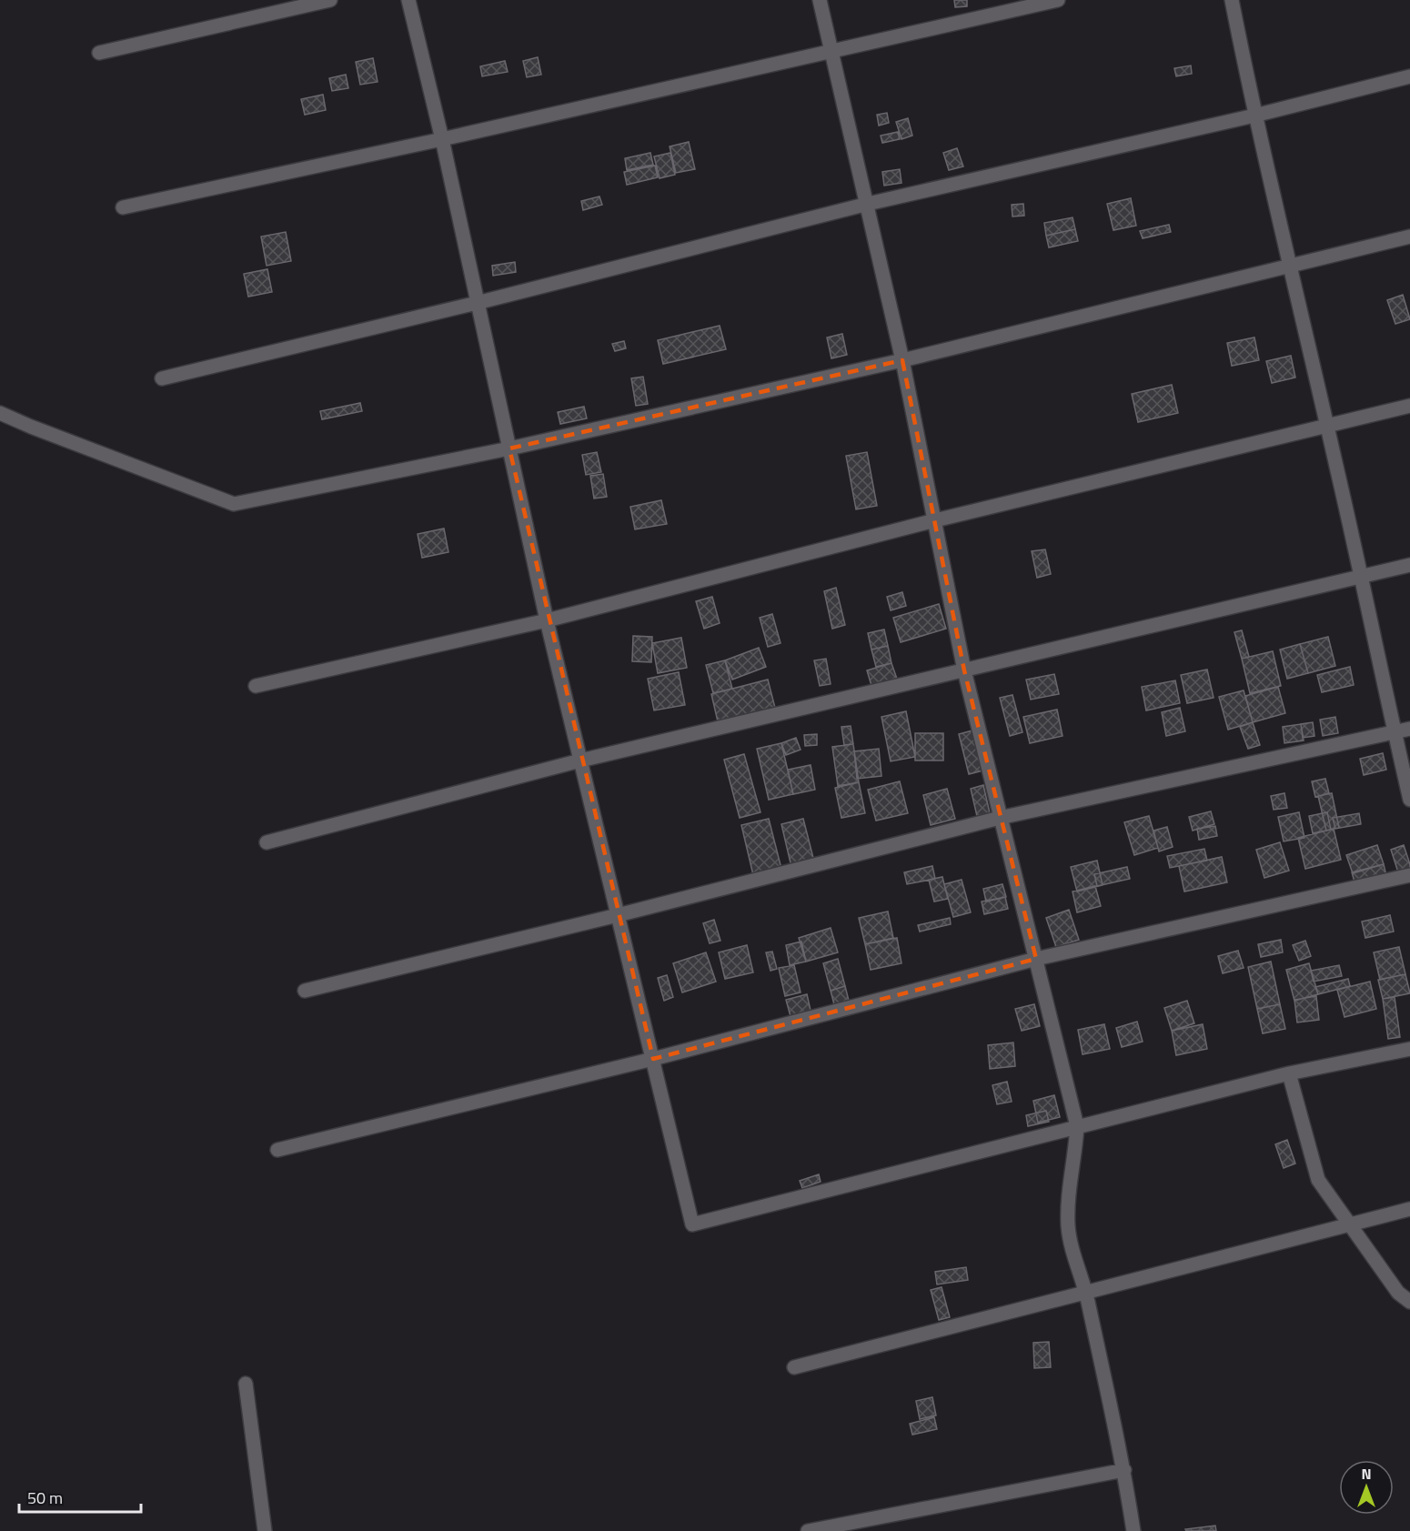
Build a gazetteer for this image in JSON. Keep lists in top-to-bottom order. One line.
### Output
{"scale_bar":"50 m","north":"top"}
